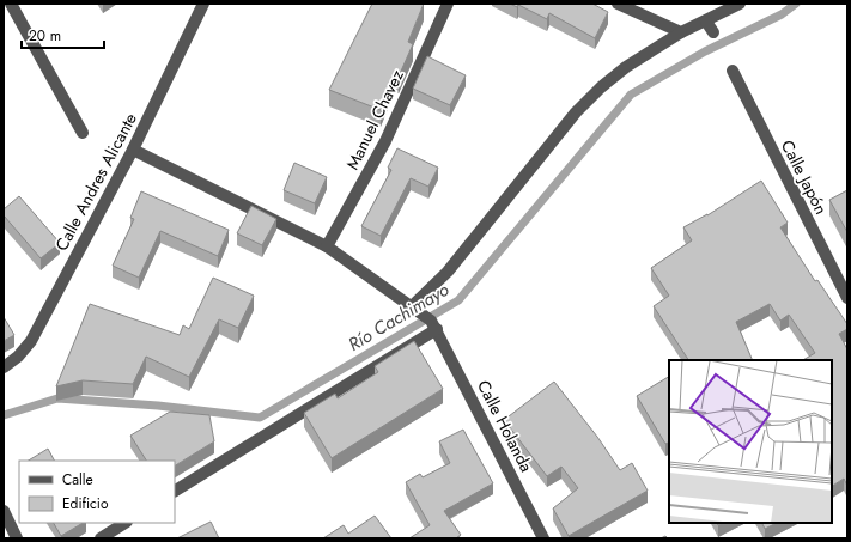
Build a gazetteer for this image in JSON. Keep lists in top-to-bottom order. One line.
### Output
{"streets":{"street":["Manuel Chavez","Calle Japón","Calle Andres Alicante","Calle Holanda"]},"water":["Río Cachimayo"],"legend":["Calle","Edificio"],"scale_bar":"20 m"}
